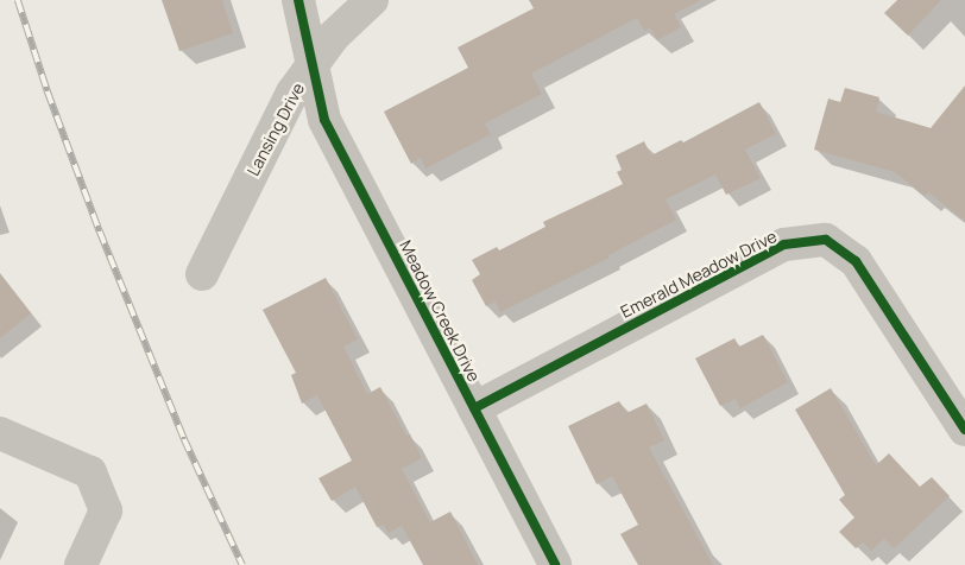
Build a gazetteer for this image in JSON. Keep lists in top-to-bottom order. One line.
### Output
{"streets":{"street":["Lansing Drive","Emerald Meadow Drive","Meadow Creek Drive"]},"crossings":[["Lansing Drive","Meadow Creek Drive"],["Emerald Meadow Drive","Meadow Creek Drive"]]}
